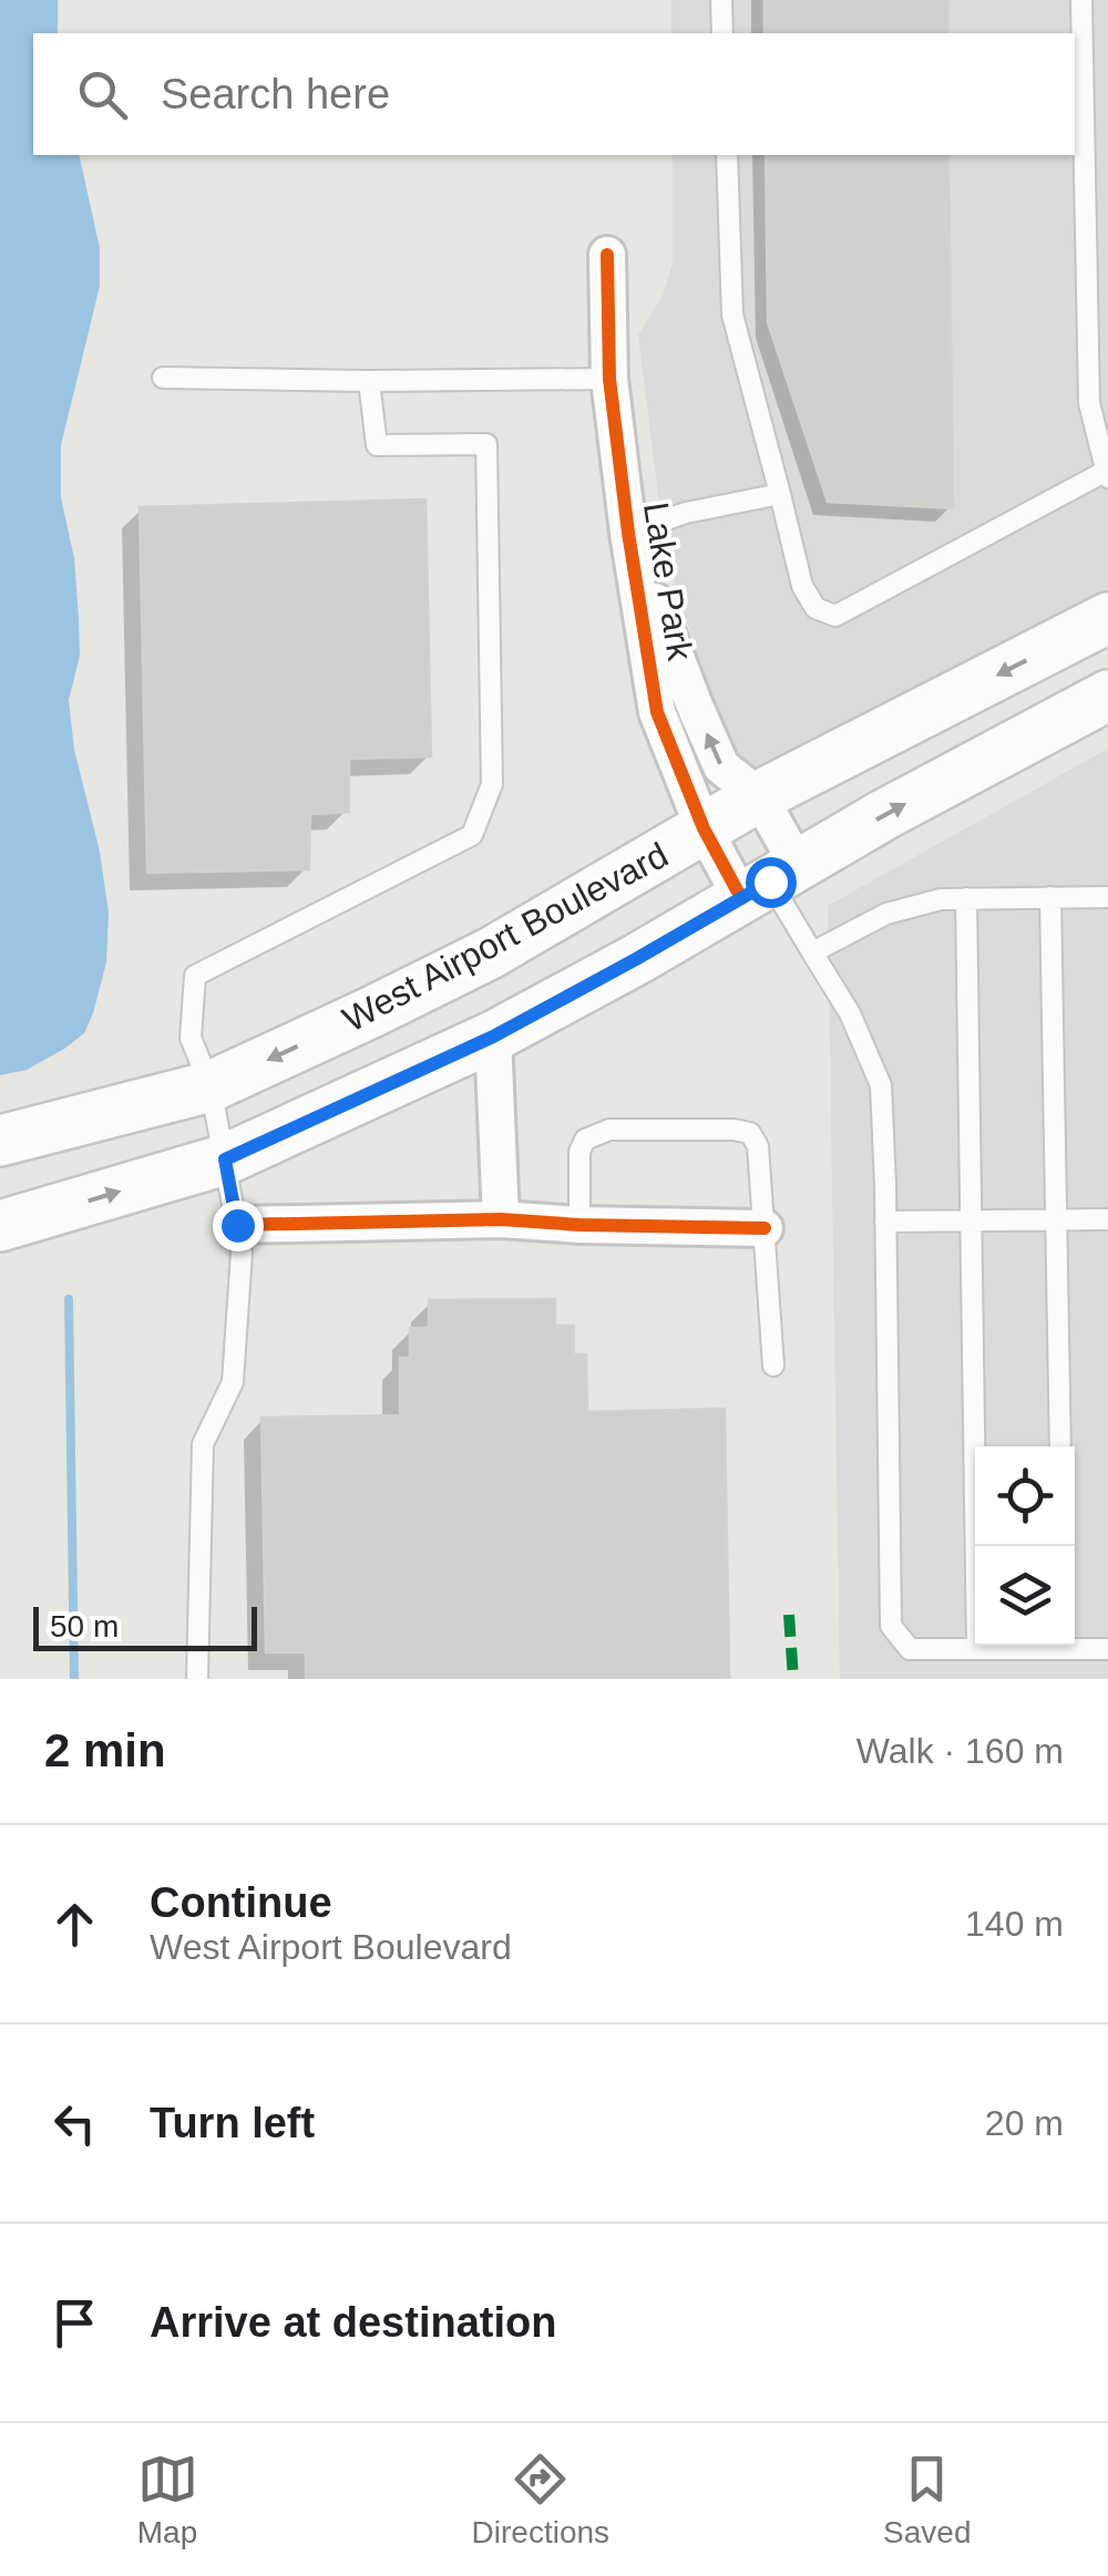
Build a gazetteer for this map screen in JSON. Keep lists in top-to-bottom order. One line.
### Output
{"streets":{"main road":["West Airport Boulevard"],"street":["Lake Park"]},"crossings":[["Lake Park","West Airport Boulevard"]],"scale_bar":"50 m","page":{"search":"Search here","scale":"50 m","heading":["2 min","Walk · 160 m"],"list":[["Continue","West Airport Boulevard","140 m"],["Turn left","20 m"],"Arrive at destination"],"nav":["Map","Directions","Saved"]}}
